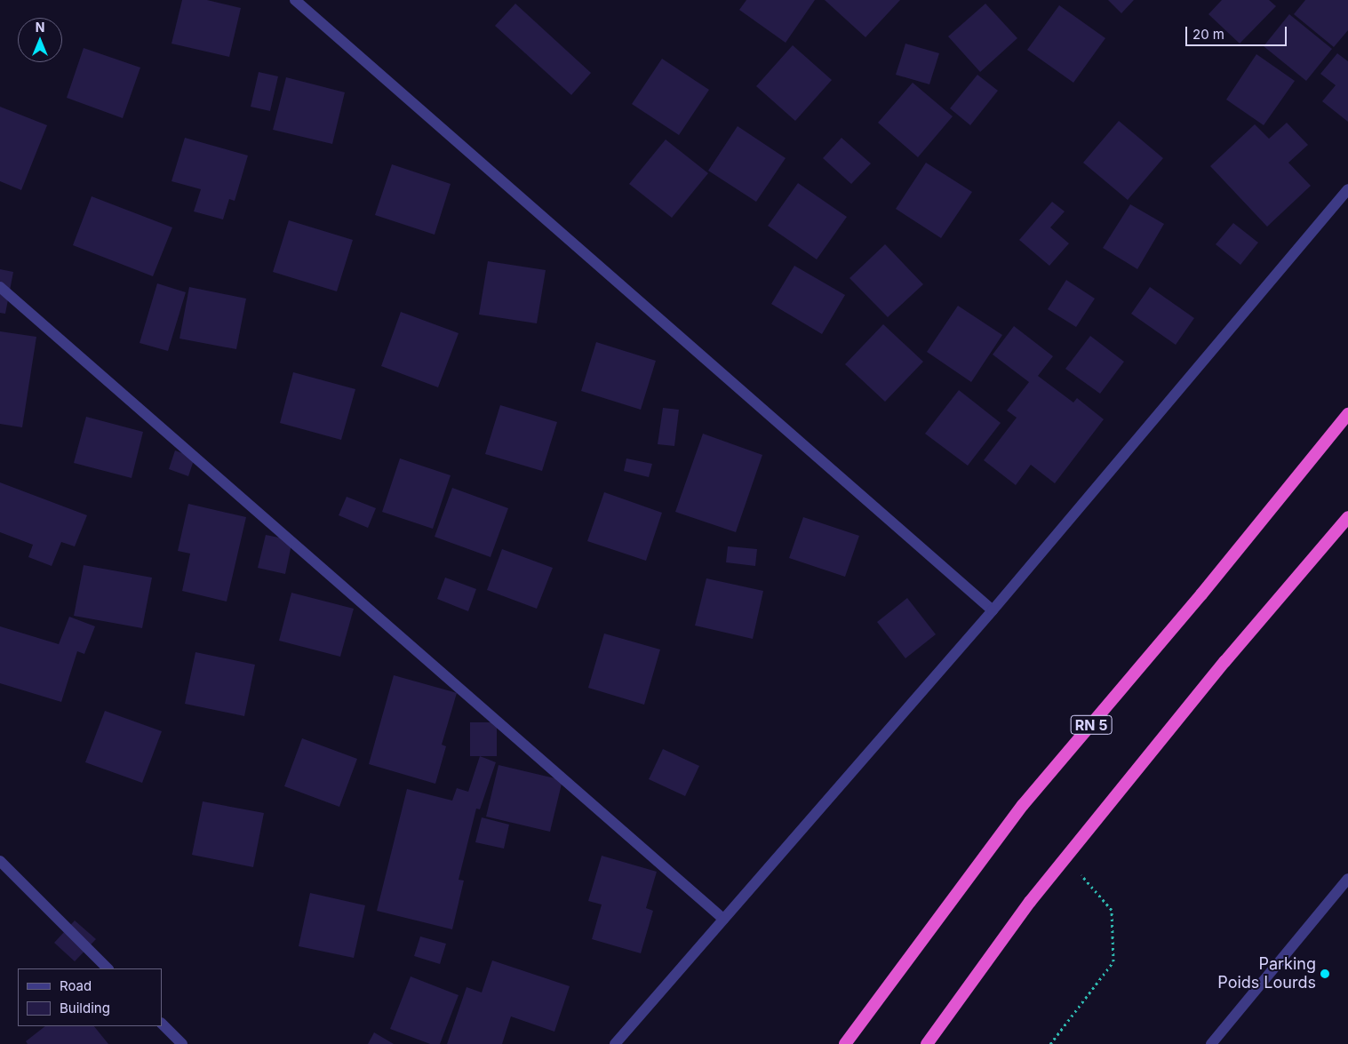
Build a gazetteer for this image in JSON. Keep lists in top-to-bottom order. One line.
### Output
{"streets":{"highway":["RN 5"]},"places":["Parking Poids Lourds"],"legend":["Road","Building"],"scale_bar":"20 m","north":"top"}
